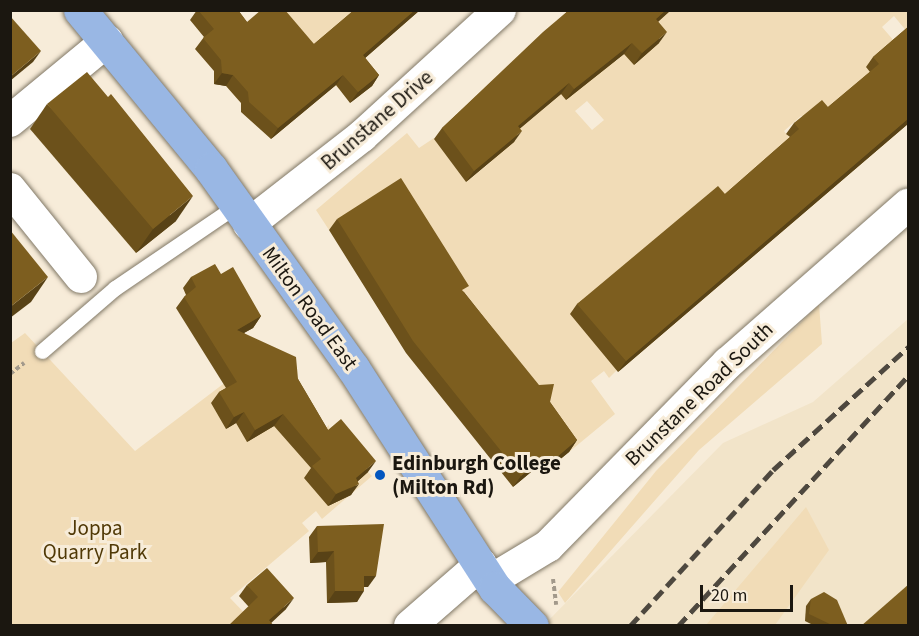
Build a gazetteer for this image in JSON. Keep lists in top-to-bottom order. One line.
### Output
{"streets":{"main road":["Milton Road East"],"street":["Brunstane Drive","Brunstane Road South"]},"crossings":[["Brunstane Drive","Milton Road East"],["Milton Road East","Brunstane Road South"]],"parks":["Joppa Quarry Park"],"places":["Edinburgh College (Milton Rd)"],"scale_bar":"20 m"}
